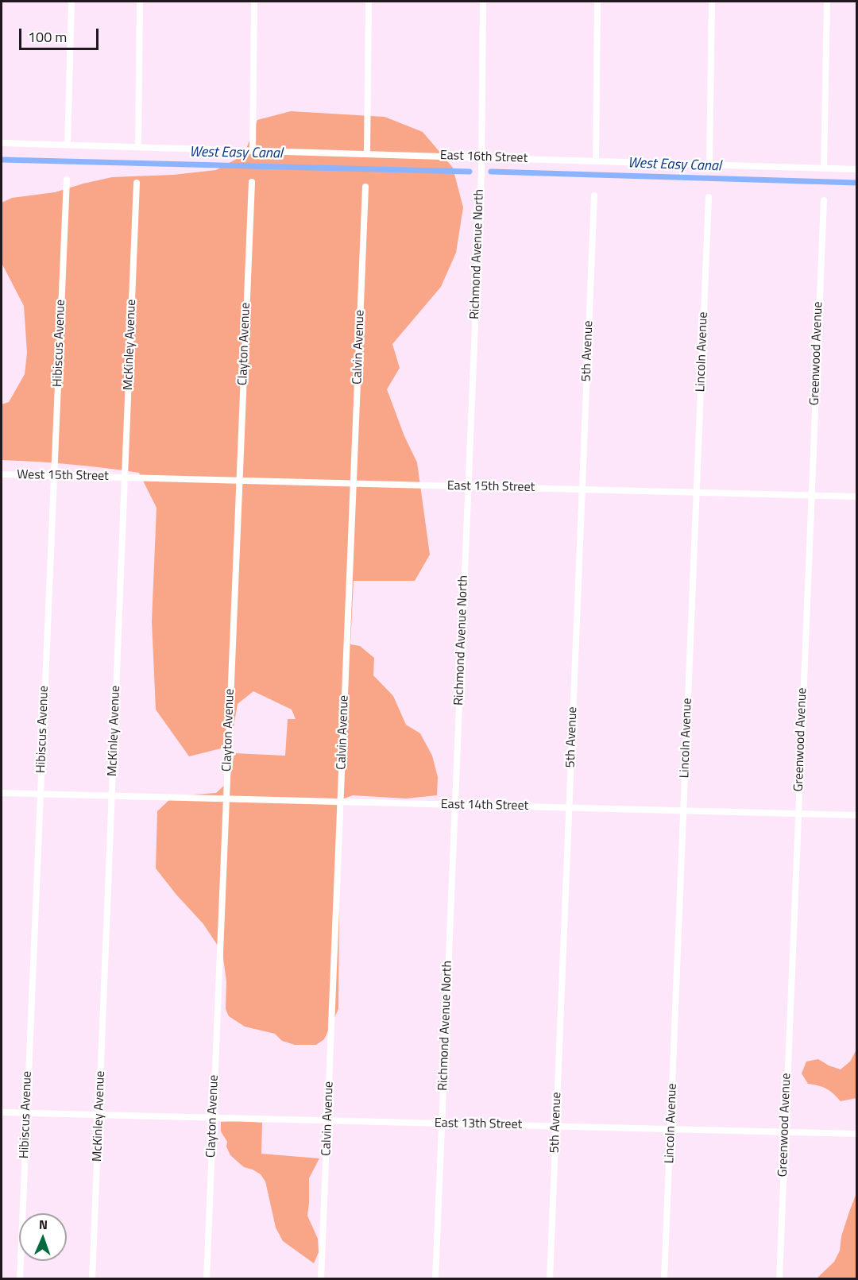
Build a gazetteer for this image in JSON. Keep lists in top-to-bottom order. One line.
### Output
{"streets":{"street":["East 16th Street","Richmond Avenue North","Hibiscus Avenue","Clayton Avenue","McKinley Avenue","Calvin Avenue","5th Avenue","Lincoln Avenue","Greenwood Avenue","West 15th Street","East 15th Street","East 14th Street","East 13th Street"]},"crossings":[["East 16th Street","Richmond Avenue North"],["Richmond Avenue North","East 15th Street"],["Richmond Avenue North","East 14th Street"],["Richmond Avenue North","East 13th Street"],["Hibiscus Avenue","West 15th Street"],["Hibiscus Avenue","East 14th Street"],["Hibiscus Avenue","East 13th Street"],["Clayton Avenue","East 15th Street"],["Clayton Avenue","East 14th Street"],["Clayton Avenue","East 13th Street"],["McKinley Avenue","West 15th Street"],["McKinley Avenue","East 15th Street"],["McKinley Avenue","East 14th Street"],["McKinley Avenue","East 13th Street"],["Calvin Avenue","East 15th Street"],["Calvin Avenue","East 14th Street"],["Calvin Avenue","East 13th Street"],["5th Avenue","East 15th Street"],["5th Avenue","East 14th Street"],["5th Avenue","East 13th Street"],["Lincoln Avenue","East 15th Street"],["Lincoln Avenue","East 14th Street"],["Lincoln Avenue","East 13th Street"],["Greenwood Avenue","East 15th Street"],["Greenwood Avenue","East 14th Street"],["Greenwood Avenue","East 13th Street"],["West 15th Street","East 15th Street"]],"water":["West Easy Canal"],"scale_bar":"100 m","north":"top"}
